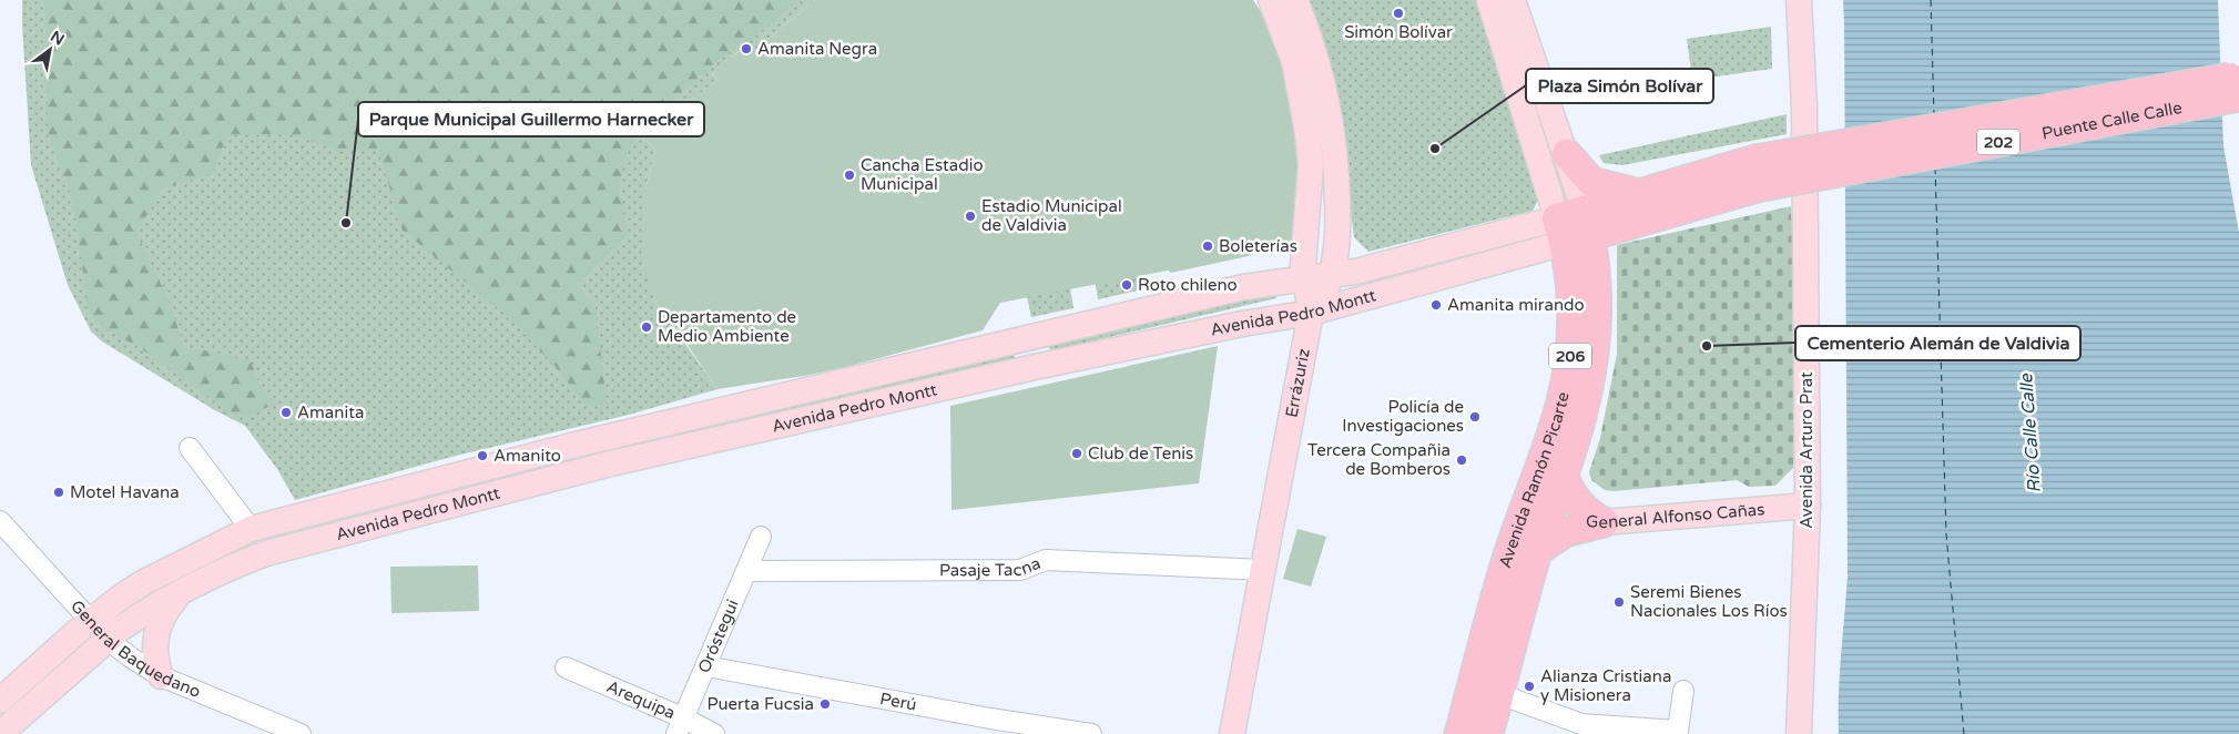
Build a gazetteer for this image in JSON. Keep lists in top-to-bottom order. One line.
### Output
{"streets":{"highway":["Puente Calle Calle","202","Avenida Pedro Montt","206","Avenida Ramón Picarte"],"main road":["Errázuriz","Avenida Arturo Prat","General Alfonso Cañas"],"street":["Pasaje Tacna","Oróstegui","General Baquedano","Arequipa","Perú"]},"crossings":[["Puente Calle Calle","Avenida Pedro Montt"],["Avenida Pedro Montt","Errázuriz"],["Avenida Pedro Montt","Avenida Ramón Picarte"],["Avenida Pedro Montt","General Baquedano"],["Errázuriz","Pasaje Tacna"],["Avenida Arturo Prat","General Alfonso Cañas"],["Pasaje Tacna","Oróstegui"],["Oróstegui","Arequipa"],["Oróstegui","Perú"]],"water":["Río Calle Calle"],"places":["Simón Bolívar","Amanita Negra","Plaza Simón Bolívar","Cancha Estadio Municipal","Estadio Municipal de Valdivia","Parque Municipal Guillermo Harnecker","Boleterías","Roto chileno","Amanita mirando","Departamento de Medio Ambiente","Cementerio Alemán de Valdivia","Amanita","Policía de Investigaciones","Club de Tenis","Amanito","Tercera Compañia de Bomberos","Motel Havana","Seremi Bienes Nacionales Los Ríos","Alianza Cristiana y Misionera","Puerta Fucsia"],"north":"top right"}
